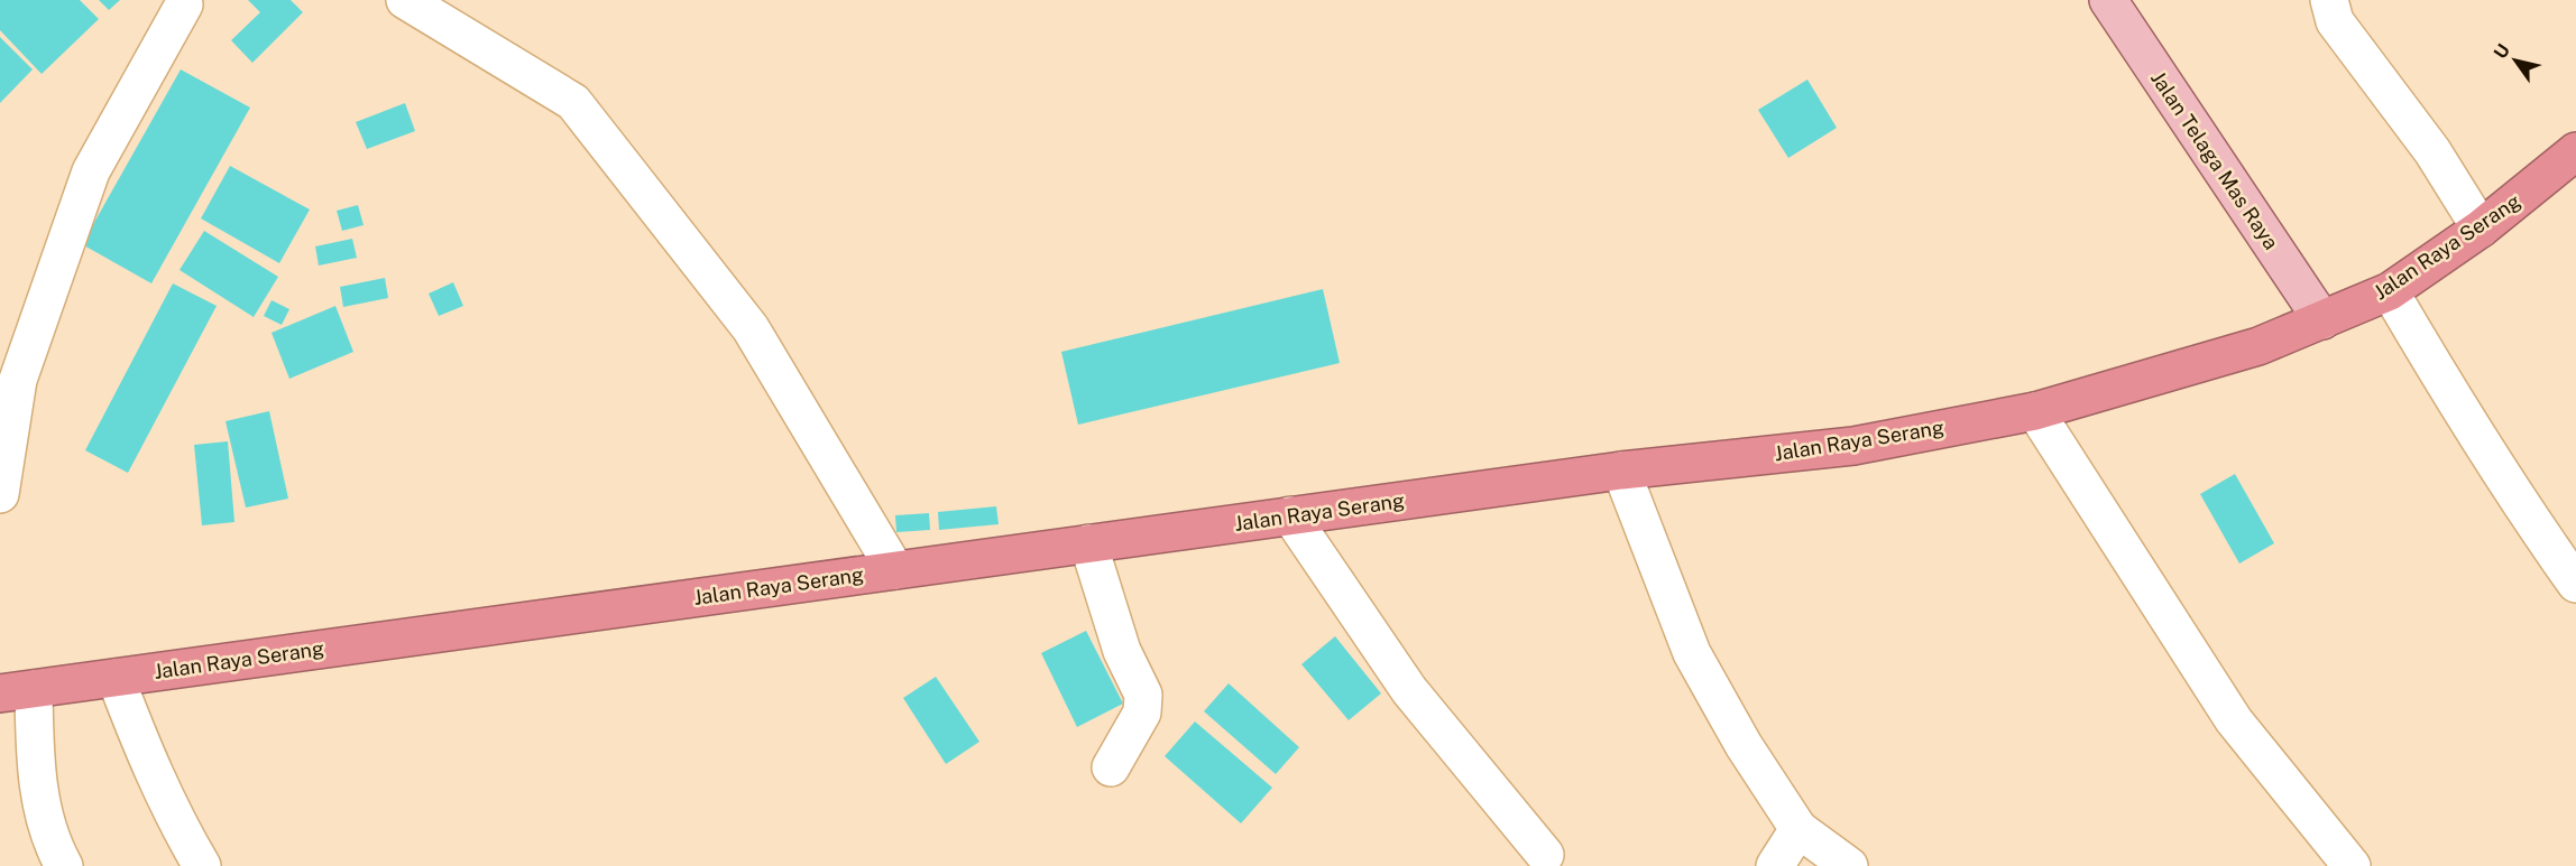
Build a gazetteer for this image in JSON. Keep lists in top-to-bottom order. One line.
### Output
{"streets":{"highway":["Jalan Raya Serang"],"main road":["Jalan Telaga Mas Raya"]},"crossings":[["Jalan Telaga Mas Raya","Jalan Raya Serang"]],"north":"top left"}
